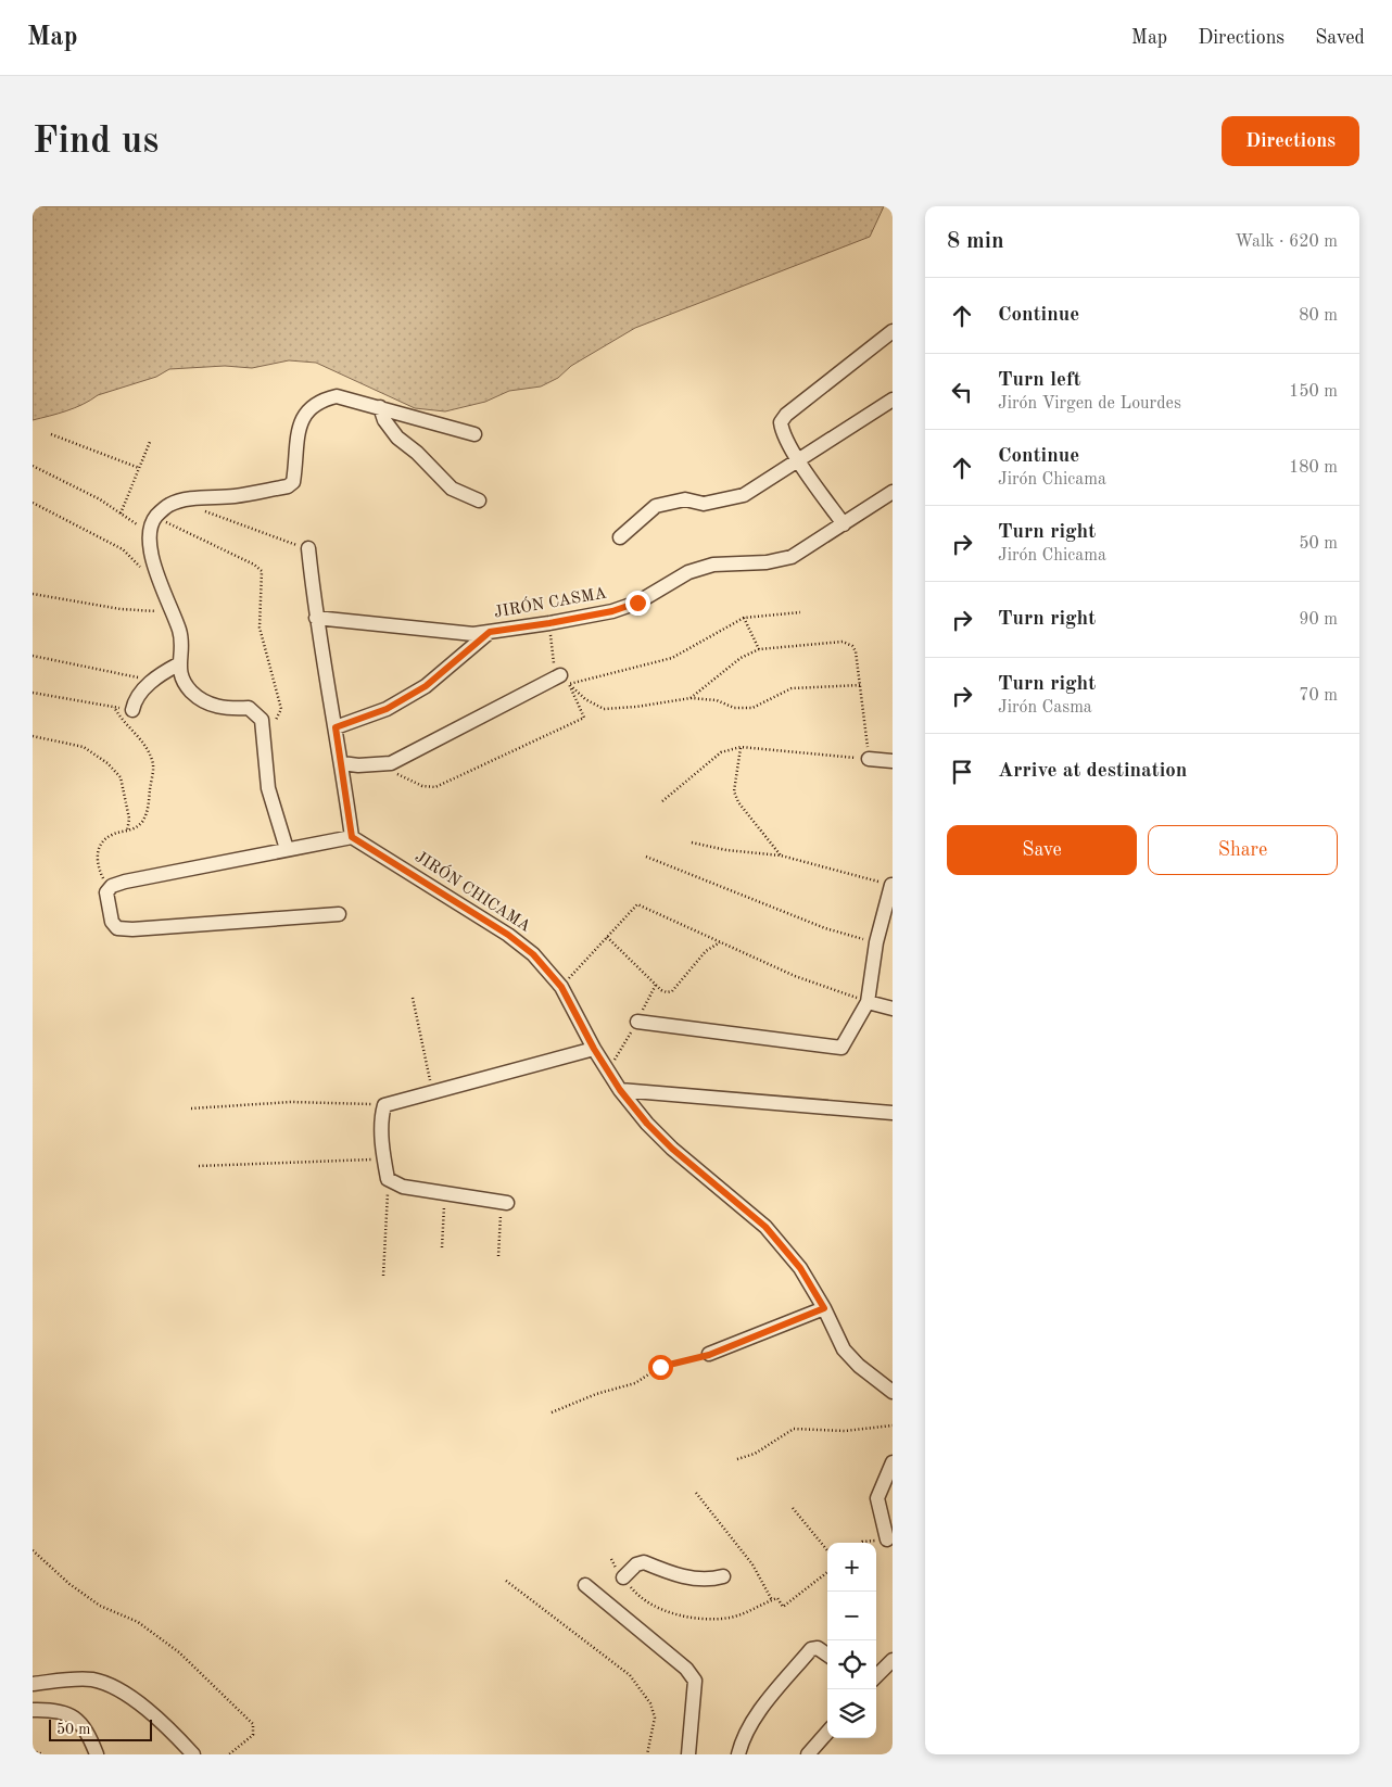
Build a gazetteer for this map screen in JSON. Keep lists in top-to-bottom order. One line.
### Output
{"streets":{"street":["JIRÓN CASMA","JIRÓN CHICAMA"]},"scale_bar":"50 m","page":{"header":"Map","nav":["Map","Directions","Saved"],"buttons":["Directions",["Save","Share"]],"title":"Find us","heading":["8 min","Walk · 620 m"],"list":[["Continue","80 m"],["Turn left","Jirón Virgen de Lourdes","150 m"],["Continue","Jirón Chicama","180 m"],["Turn right","Jirón Chicama","50 m"],["Turn right","90 m"],["Turn right","Jirón Casma","70 m"],"Arrive at destination"],"map_buttons":["+","−"],"scale":"50 m"}}
